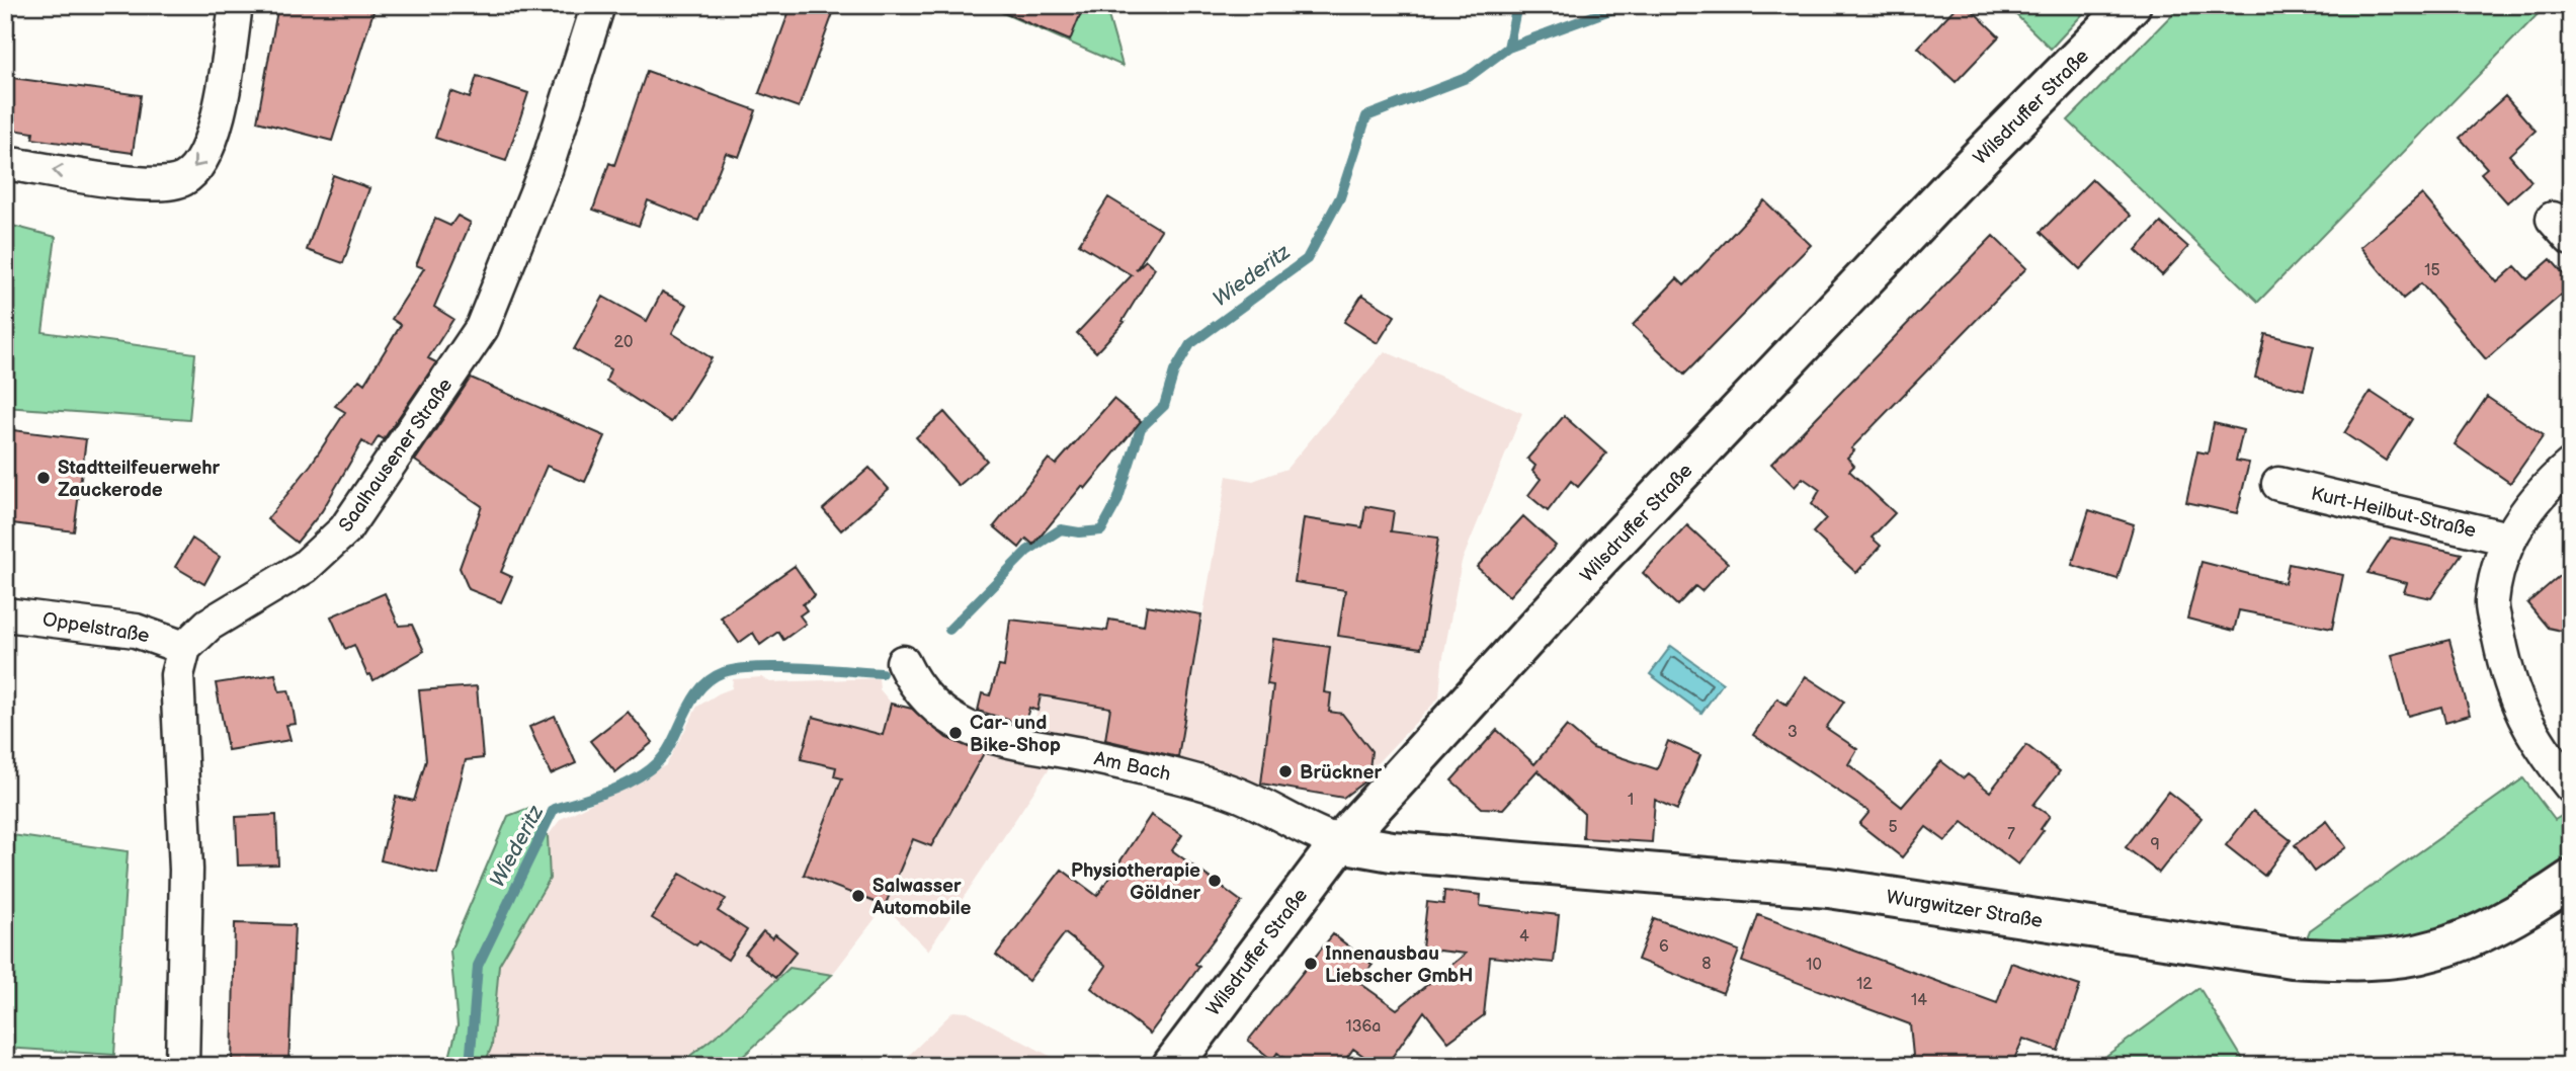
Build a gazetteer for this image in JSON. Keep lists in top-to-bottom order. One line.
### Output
{"streets":{"main road":["Wilsdruffer Straße","Wurgwitzer Straße"],"street":["Saalhausener Straße","Kurt-Heilbut-Straße","Oppelstraße","Am Bach"]},"crossings":[["Wilsdruffer Straße","Am Bach"],["Wilsdruffer Straße","Wurgwitzer Straße"],["Saalhausener Straße","Oppelstraße"],["Am Bach","Wurgwitzer Straße"]],"water":["Wiederitz"],"places":["Stadtteilfeuerwehr Zauckerode","Car- und Bike-Shop","Brückner","Physiotherapie Göldner","Salwasser Automobile","Innenausbau Liebscher GmbH"],"house_numbers":["15","20","3","1","5","7","9","4","6","8","10","12","14","136a"]}
